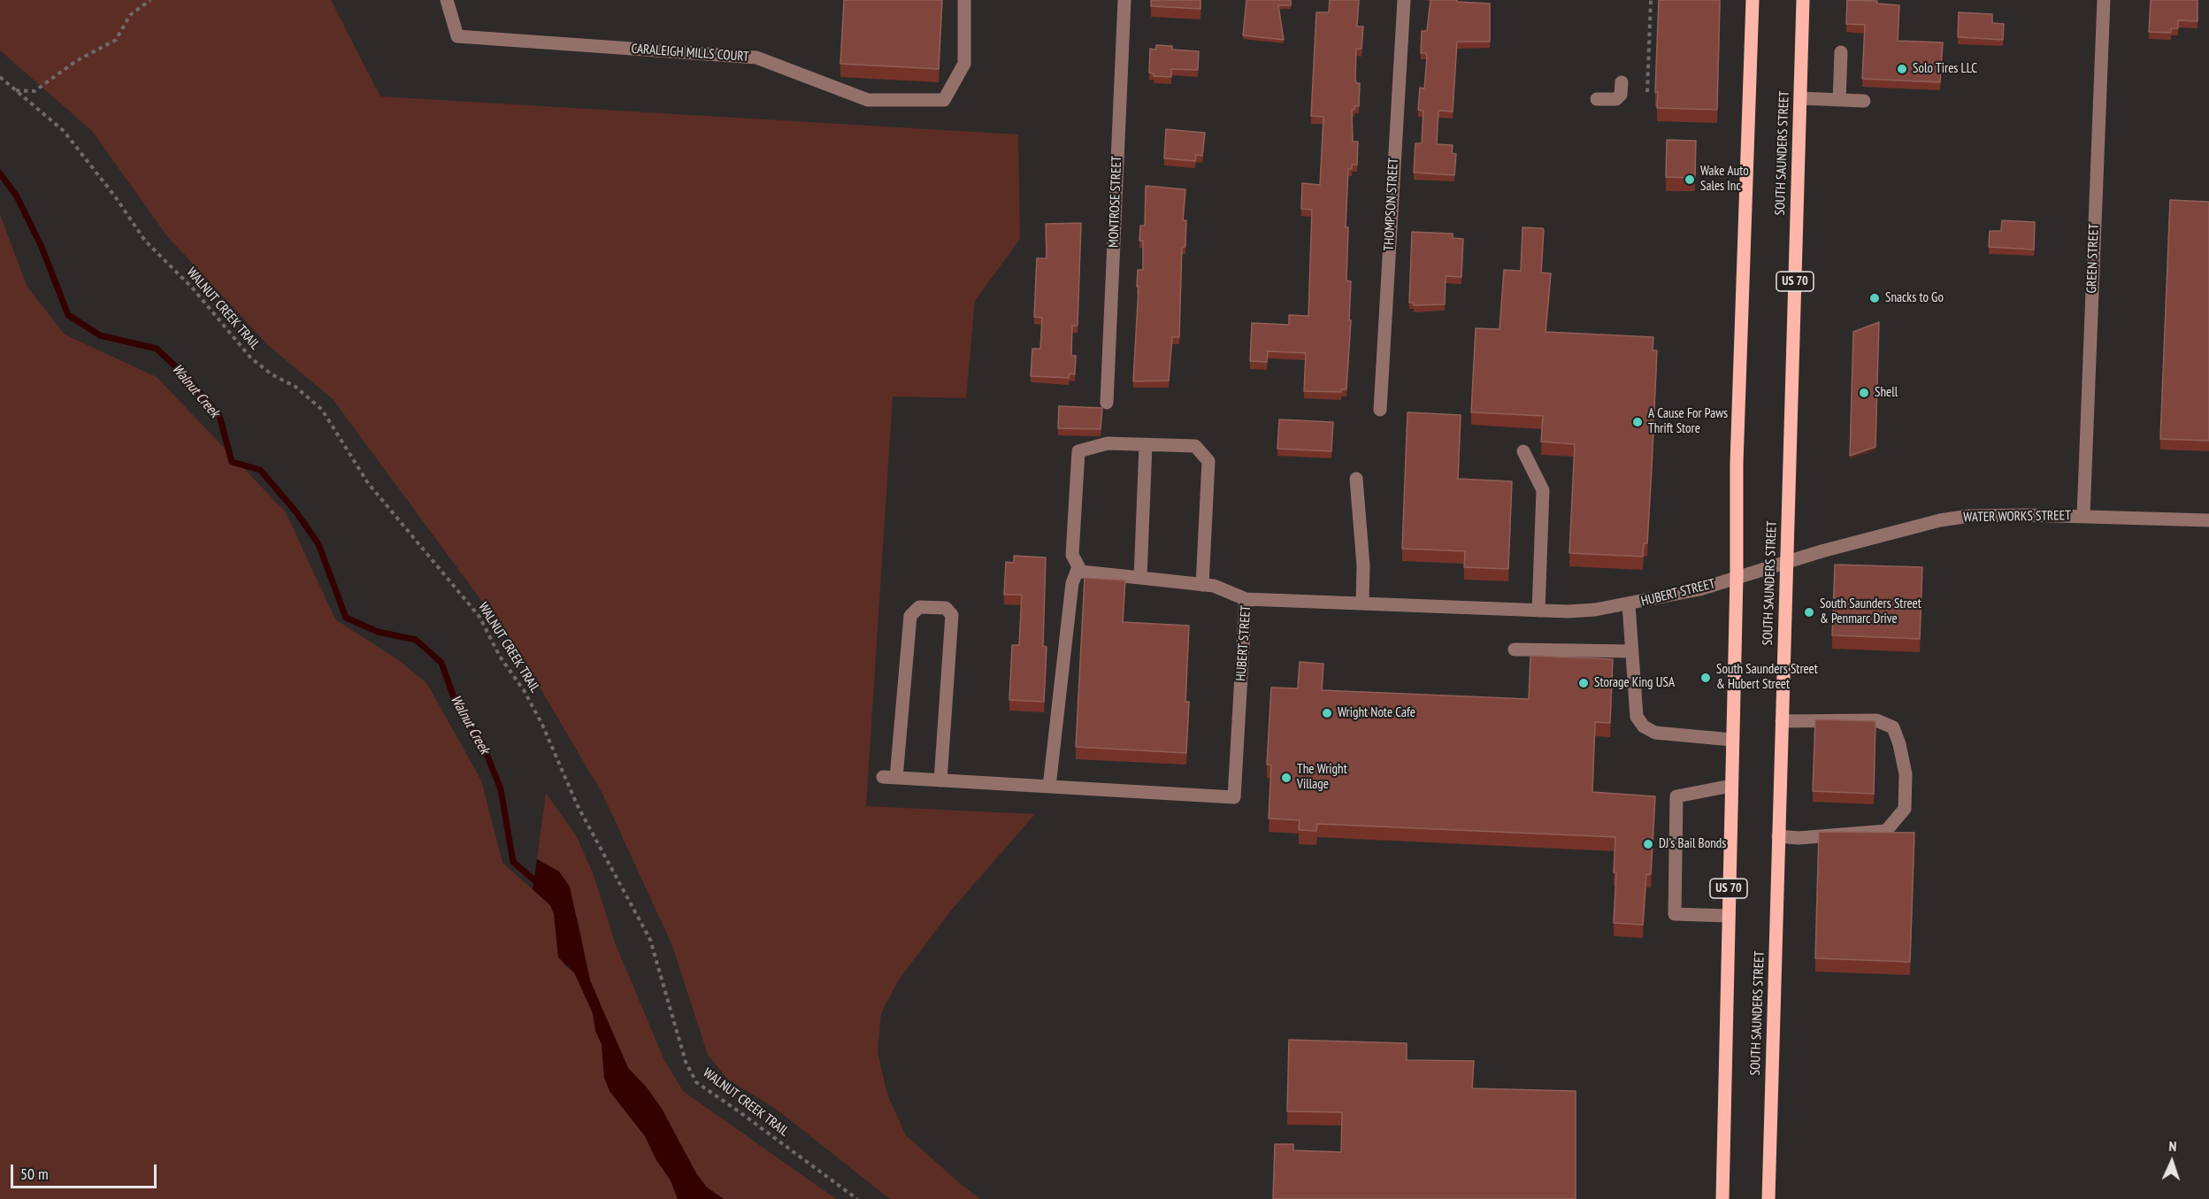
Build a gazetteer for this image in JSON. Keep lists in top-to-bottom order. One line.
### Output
{"streets":{"main road":["SOUTH SAUNDERS STREET","US 70"],"street":["CARALEIGH MILLS COURT","MONTROSE STREET","THOMPSON STREET","GREEN STREET","WATER WORKS STREET","HUBERT STREET"],"path":["WALNUT CREEK TRAIL"]},"crossings":[["SOUTH SAUNDERS STREET","WATER WORKS STREET"],["GREEN STREET","WATER WORKS STREET"],["US 70","WATER WORKS STREET"],["US 70","HUBERT STREET"],["WATER WORKS STREET","HUBERT STREET"]],"water":["Walnut Creek"],"places":["Solo Tires LLC","Wake Auto Sales Inc","Snacks to Go","Shell","A Cause For Paws Thrift Store","South Saunders Street & Penmarc Drive","South Saunders Street & Hubert Street","Storage King USA","Wright Note Cafe","The Wright Village","DJ's Bail Bonds"],"scale_bar":"50 m","north":"top"}
